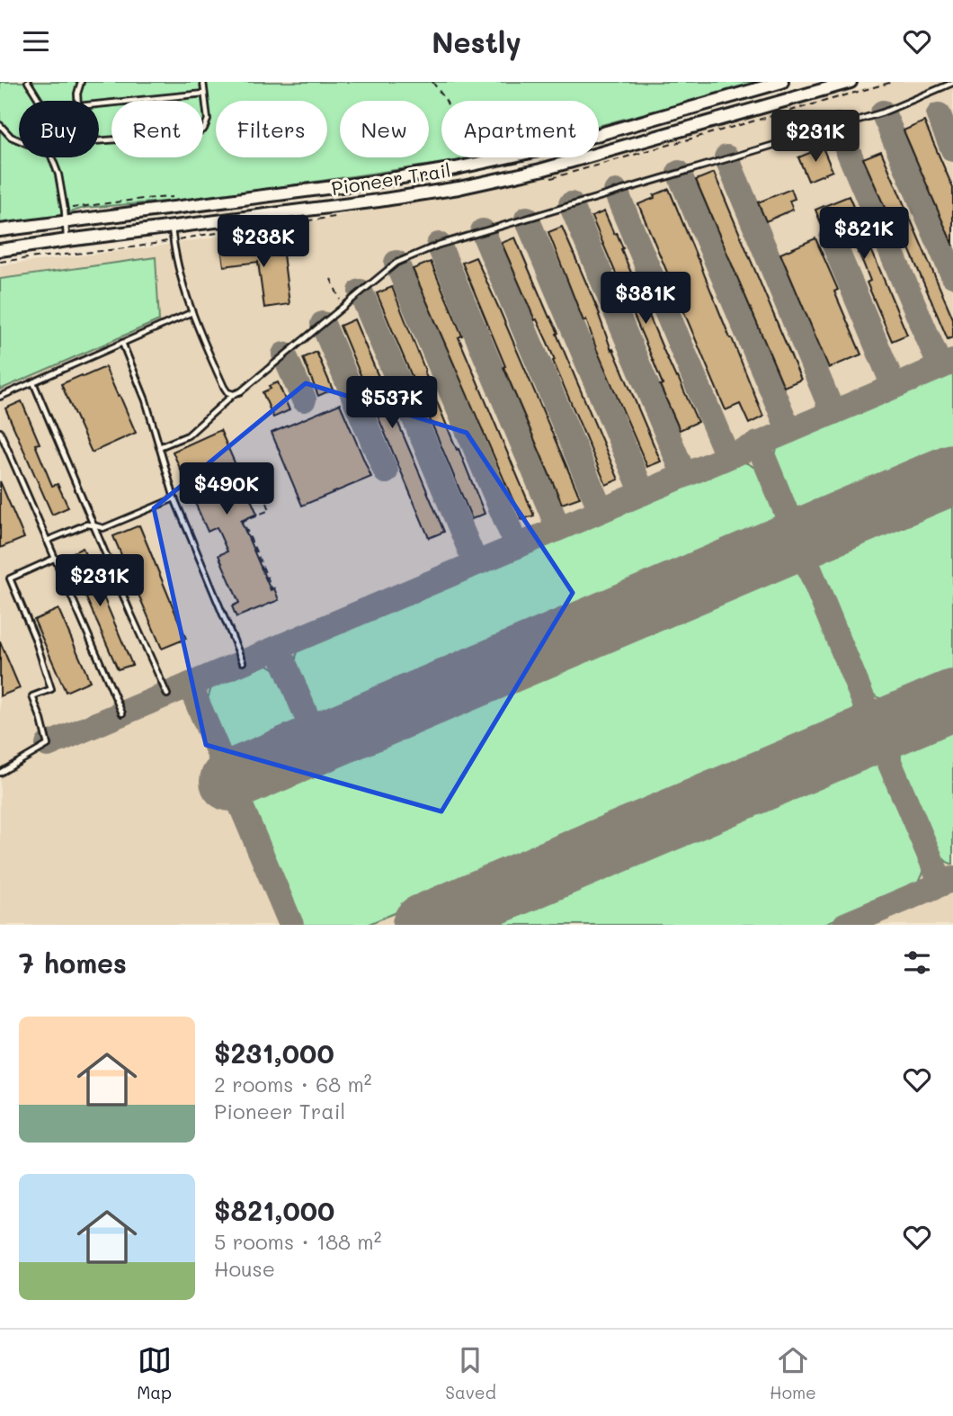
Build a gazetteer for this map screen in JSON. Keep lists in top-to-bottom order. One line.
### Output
{"streets":{"main road":["Pioneer Trail"]},"page":{"header":"Nestly","chip":["Buy","Rent","Filters","New","Apartment"],"price":["$231K","$821K","$238K","$381K","$537K","$490K","$231K"],"heading":"7 homes","list":[{"name":"$231,000","note":"2 rooms · 68 m² · Pioneer Trail"},{"name":"$821,000","note":"5 rooms · 188 m² · House"}],"tabs":["Map","Saved","Home"]}}
